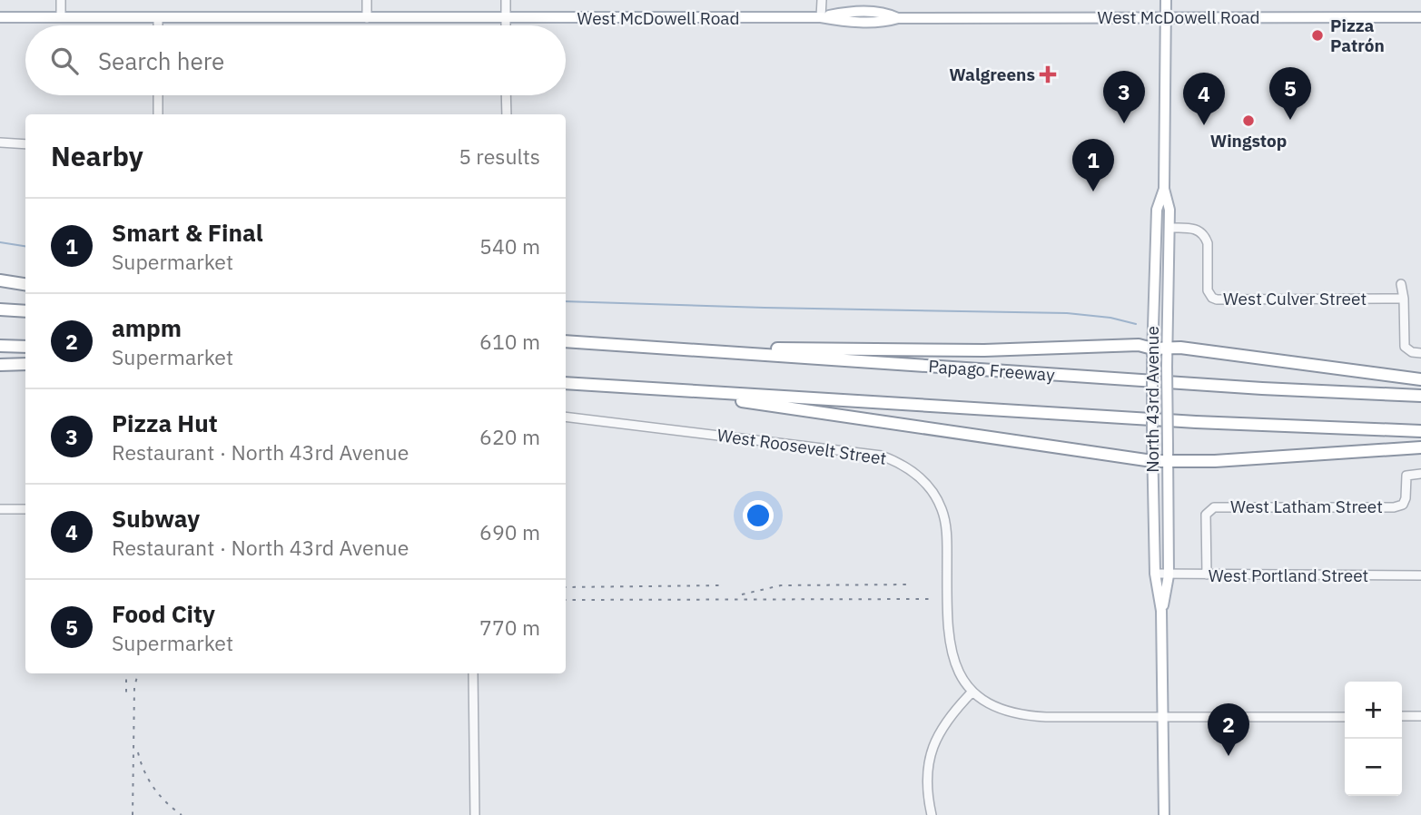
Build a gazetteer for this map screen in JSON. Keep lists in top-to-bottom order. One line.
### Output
{"streets":{"highway":["Papago Freeway"],"main road":["West McDowell Road","North 43rd Avenue"],"street":["West Culver Street","West Roosevelt Street","West Latham Street","West Portland Street"]},"crossings":[["West McDowell Road","North 43rd Avenue"],["West Culver Street","North 43rd Avenue"],["North 43rd Avenue","West Roosevelt Street"],["North 43rd Avenue","West Portland Street"],["West Latham Street","West Portland Street"]],"places":{"other":["Pizza Patrón","Wingstop"],"health":["Walgreens"]},"page":{"search":"Search here","pins":["5","3","4","1","2"],"heading":["Nearby","5 results"],"list":[{"mark":"1","name":"Smart & Final","note":"Supermarket","value":"540 m"},{"mark":"2","name":"ampm","note":"Supermarket","value":"610 m"},{"mark":"3","name":"Pizza Hut","note":"Restaurant · North 43rd Avenue","value":"620 m"},{"mark":"4","name":"Subway","note":"Restaurant · North 43rd Avenue","value":"690 m"},{"mark":"5","name":"Food City","note":"Supermarket","value":"770 m"}],"map_buttons":["+","−"]}}
